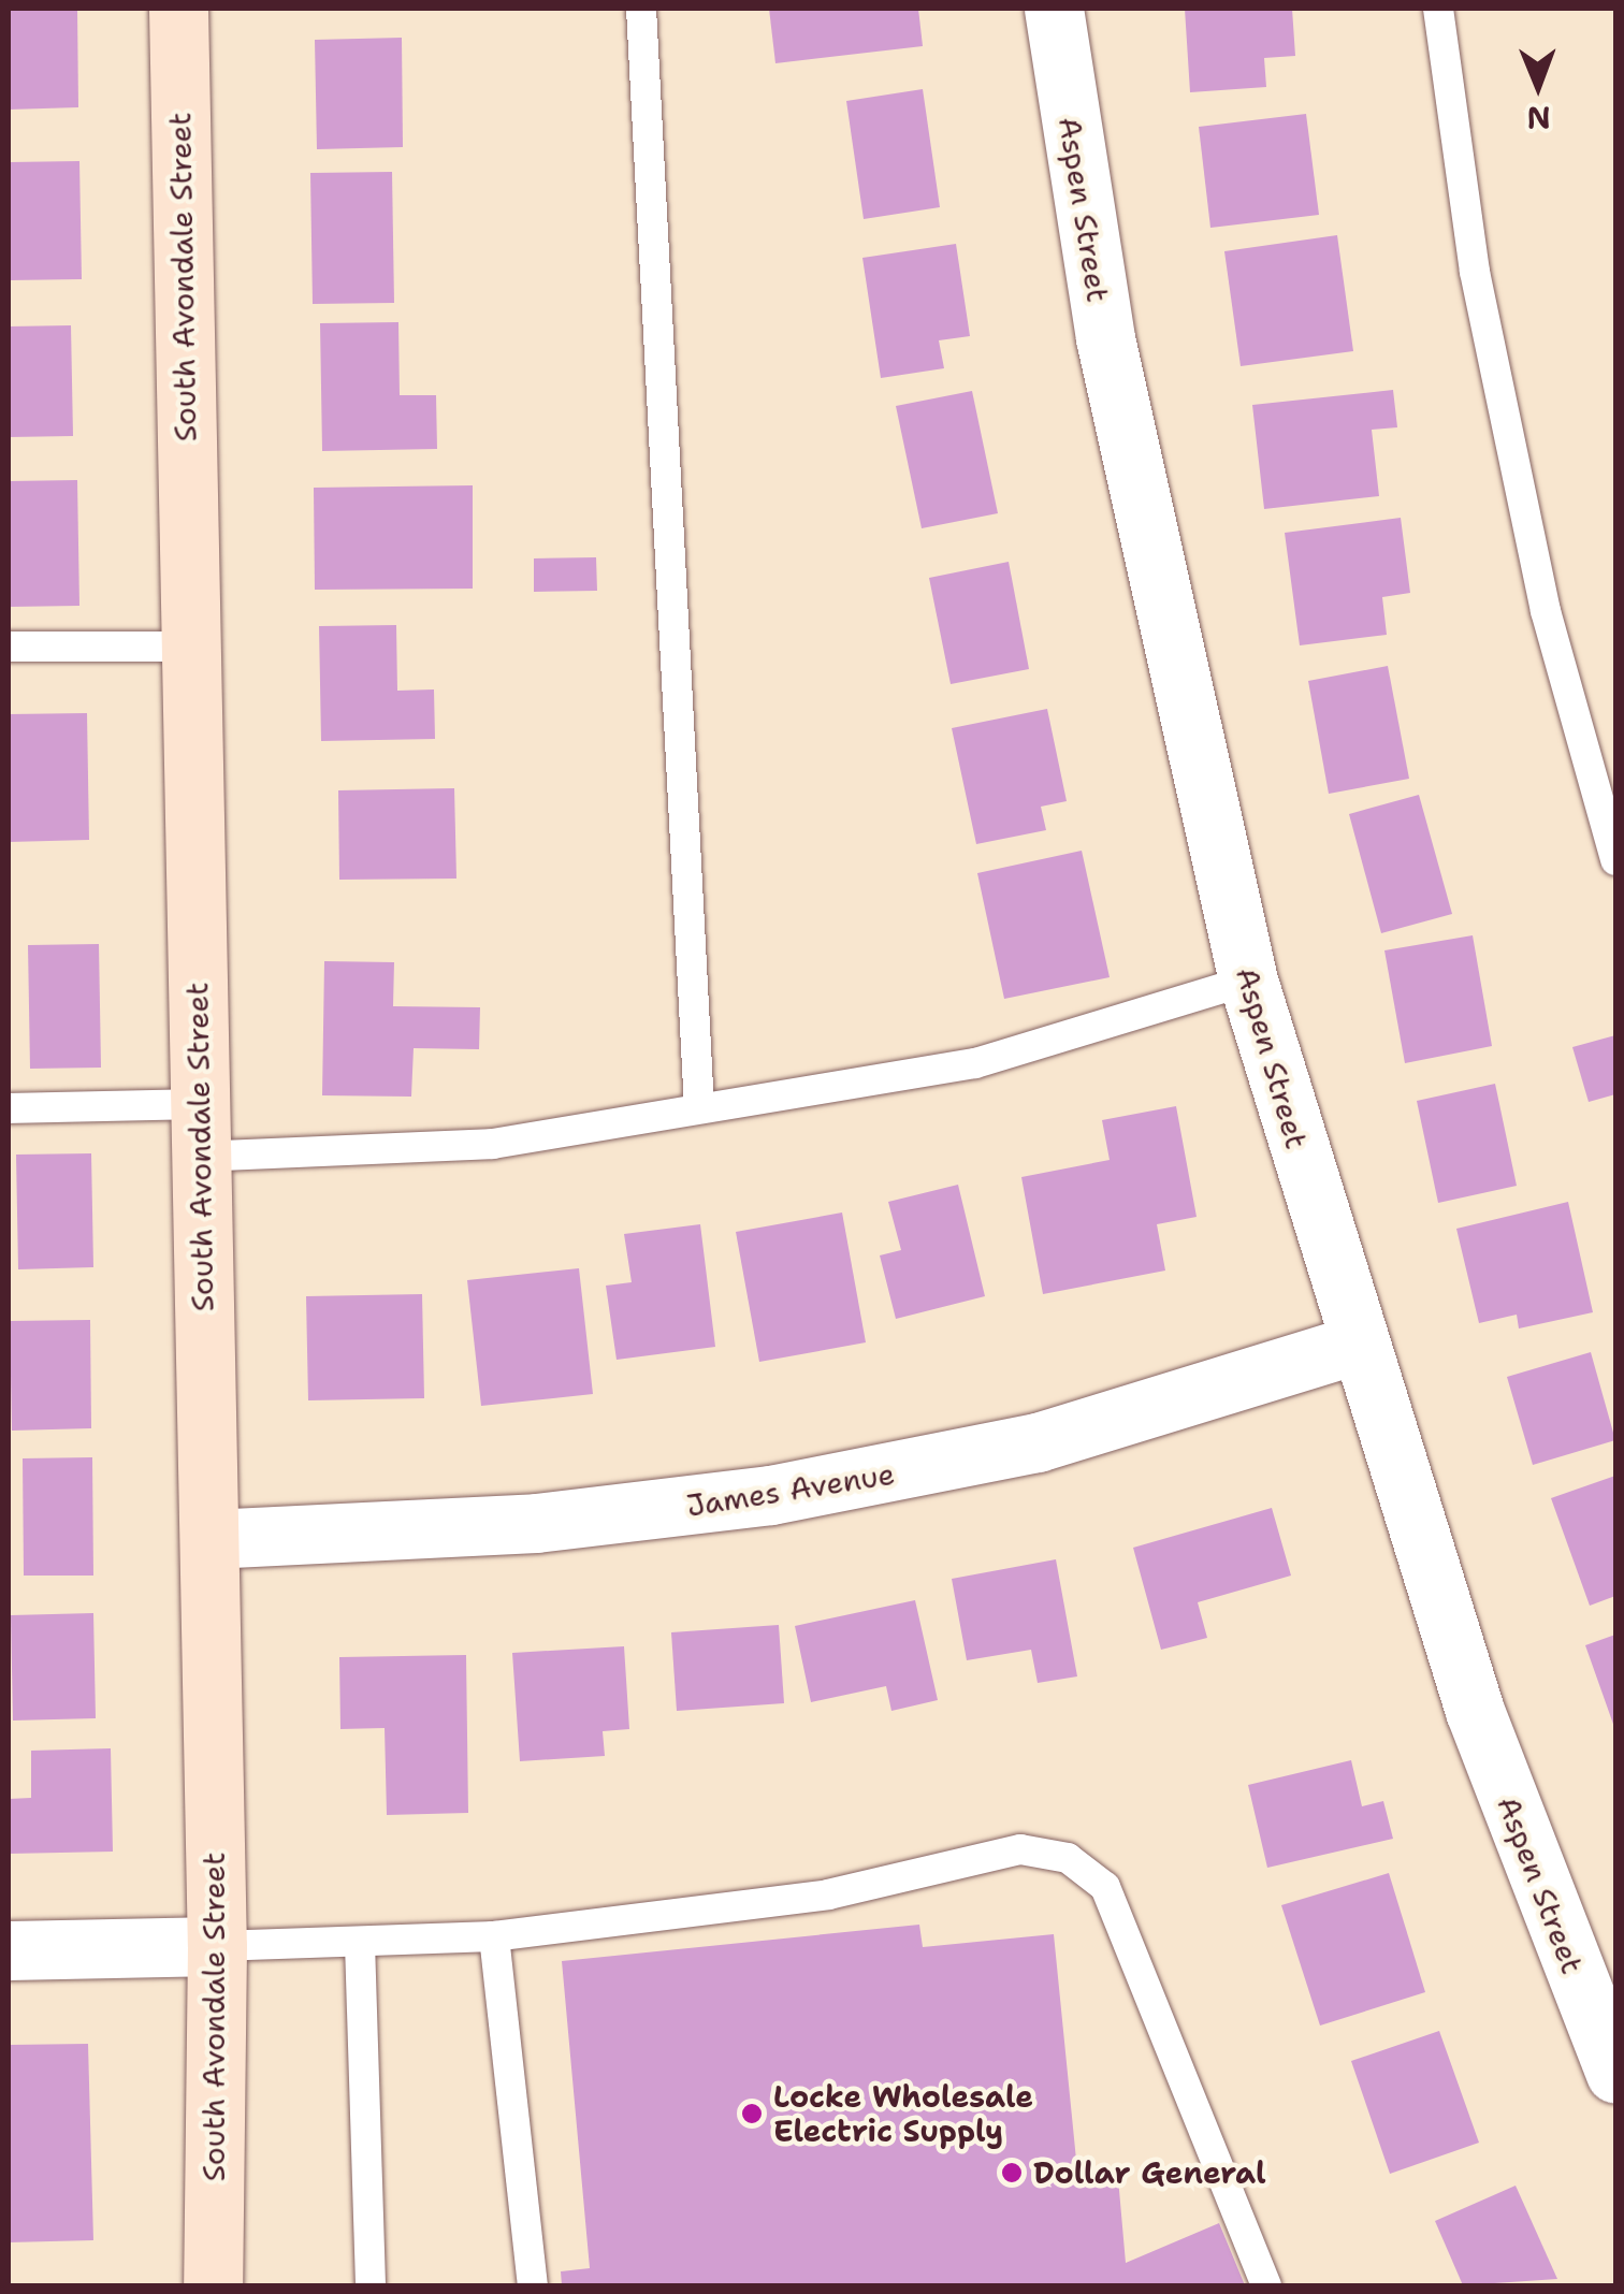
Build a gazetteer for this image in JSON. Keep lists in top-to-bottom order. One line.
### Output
{"streets":{"main road":["South Avondale Street"],"street":["Aspen Street","James Avenue"]},"crossings":[["Aspen Street","James Avenue"],["South Avondale Street","James Avenue"]],"places":["Locke Wholesale Electric Supply","Dollar General"],"north":"bottom"}
